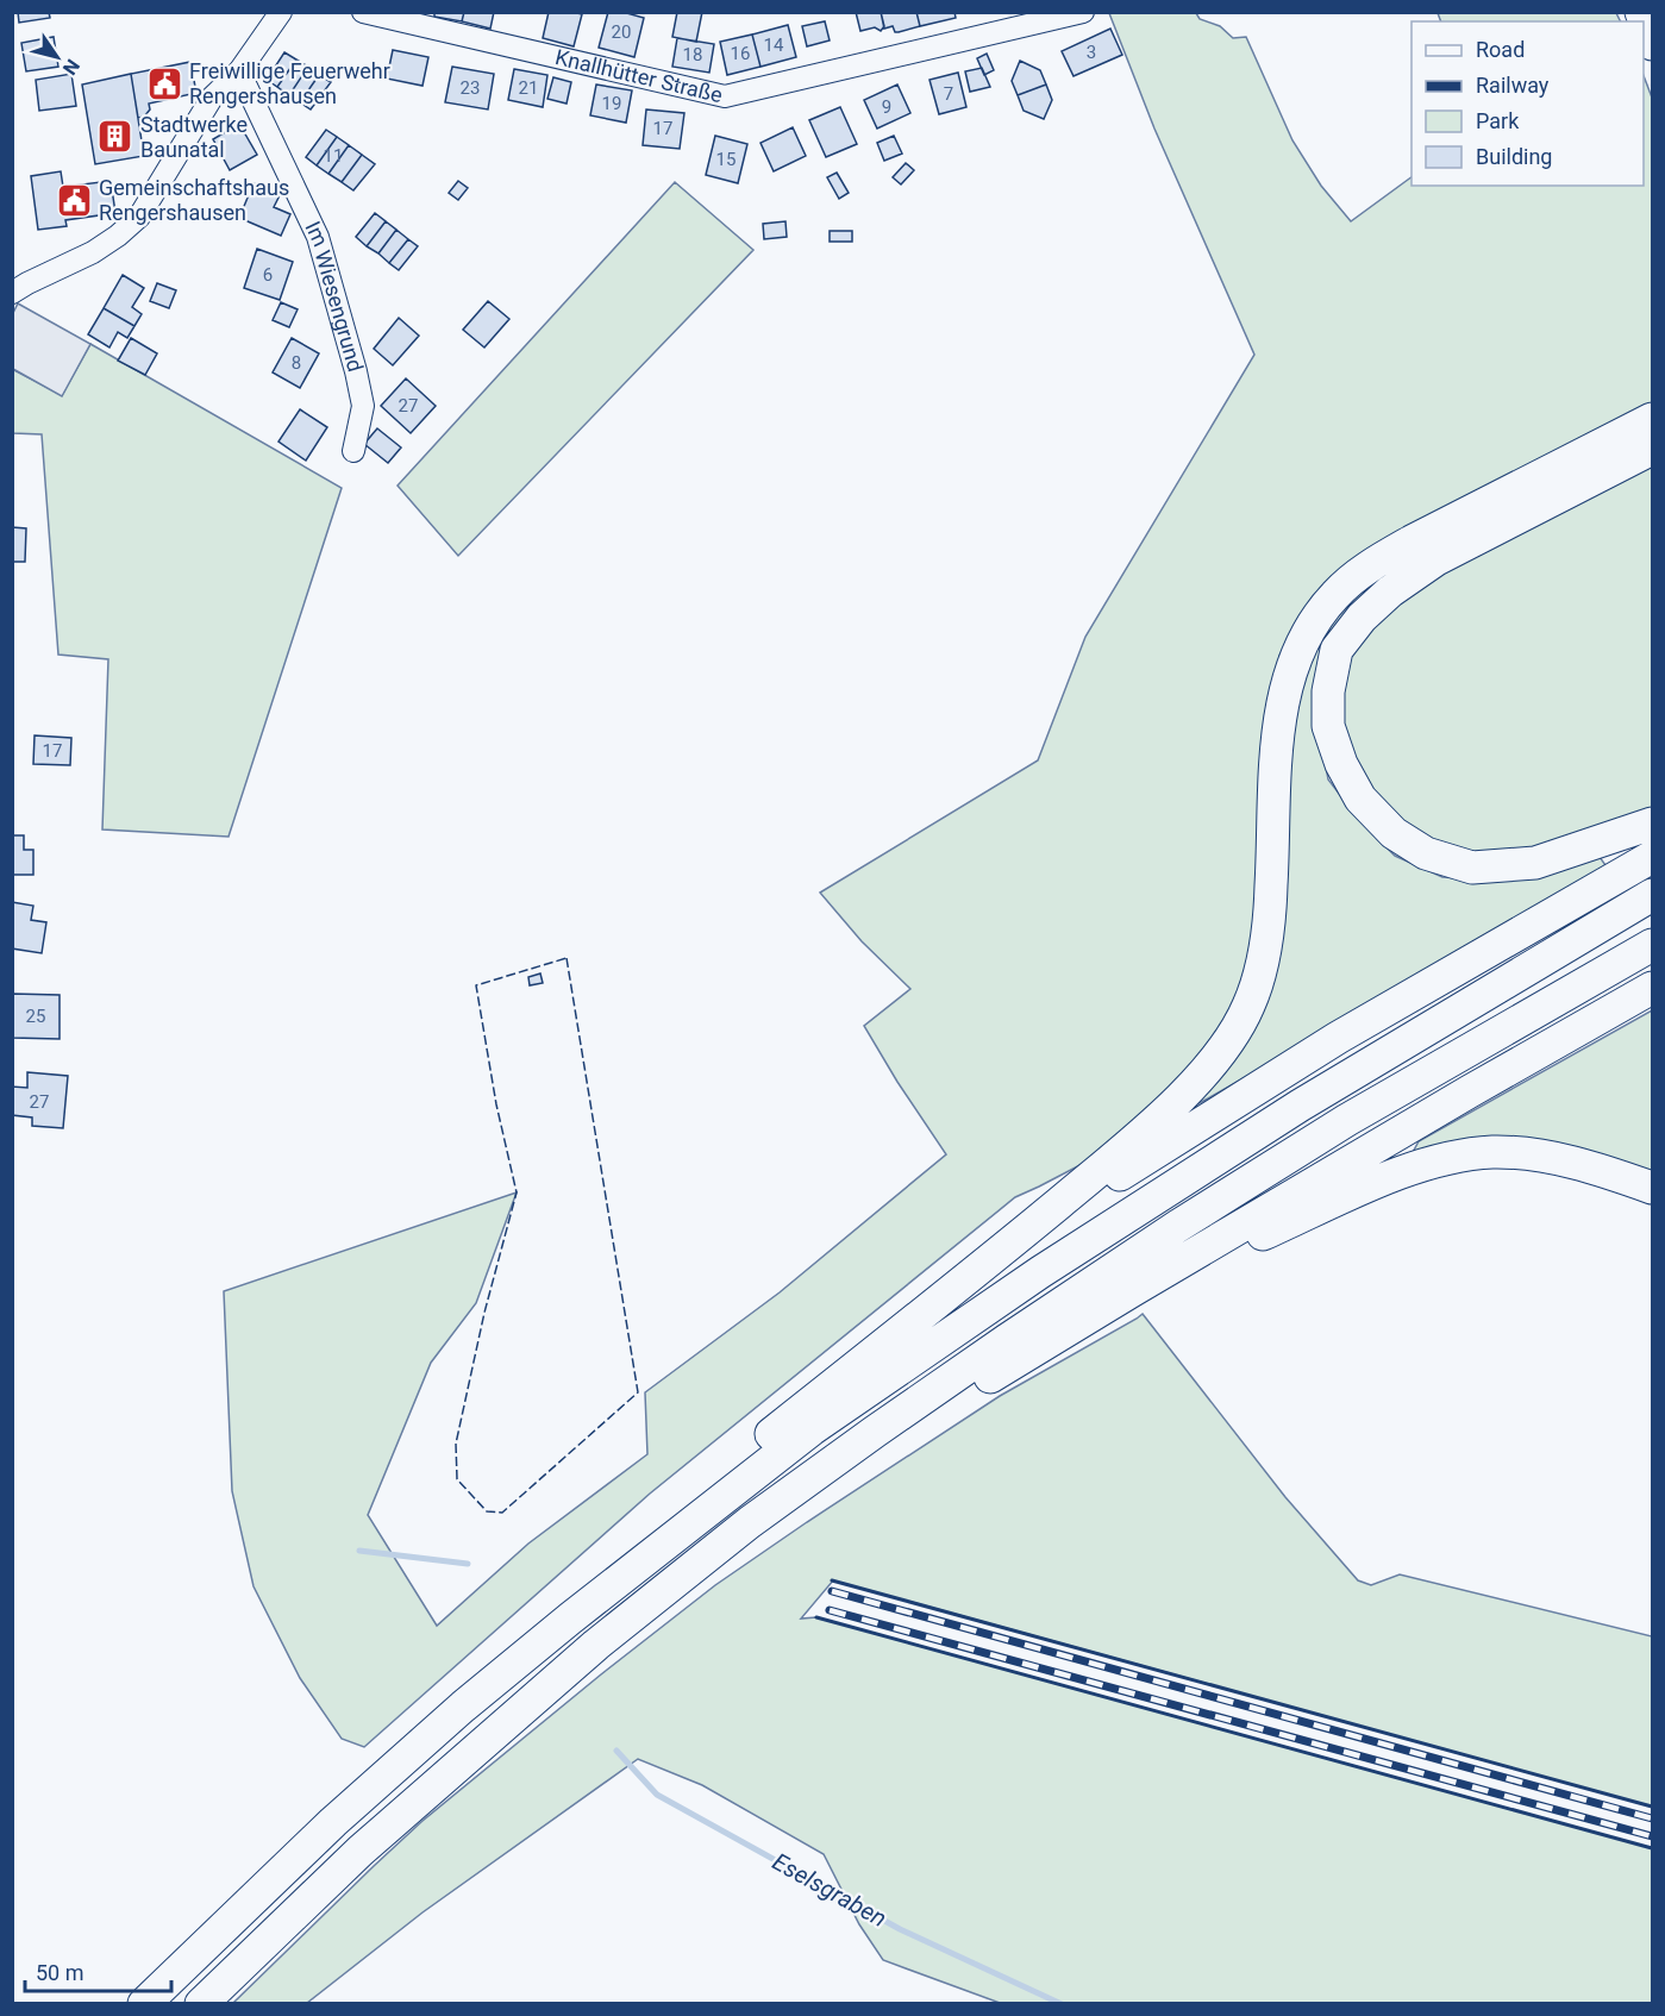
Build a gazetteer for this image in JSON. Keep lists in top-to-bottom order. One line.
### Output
{"streets":{"street":["Knallhütter Straße","Im Wiesengrund"]},"water":["Eselsgraben"],"places":{"public building":["Freiwillige Feuerwehr Rengershausen","Gemeinschaftshaus Rengershausen"],"building":["Stadtwerke Baunatal"]},"house_numbers":["20","14","3","16","18","23","21","7","19","9","17","11","15","6","8","27","17","25","27"],"legend":["Road","Railway","Park","Building"],"scale_bar":"50 m","north":"bottom right"}
